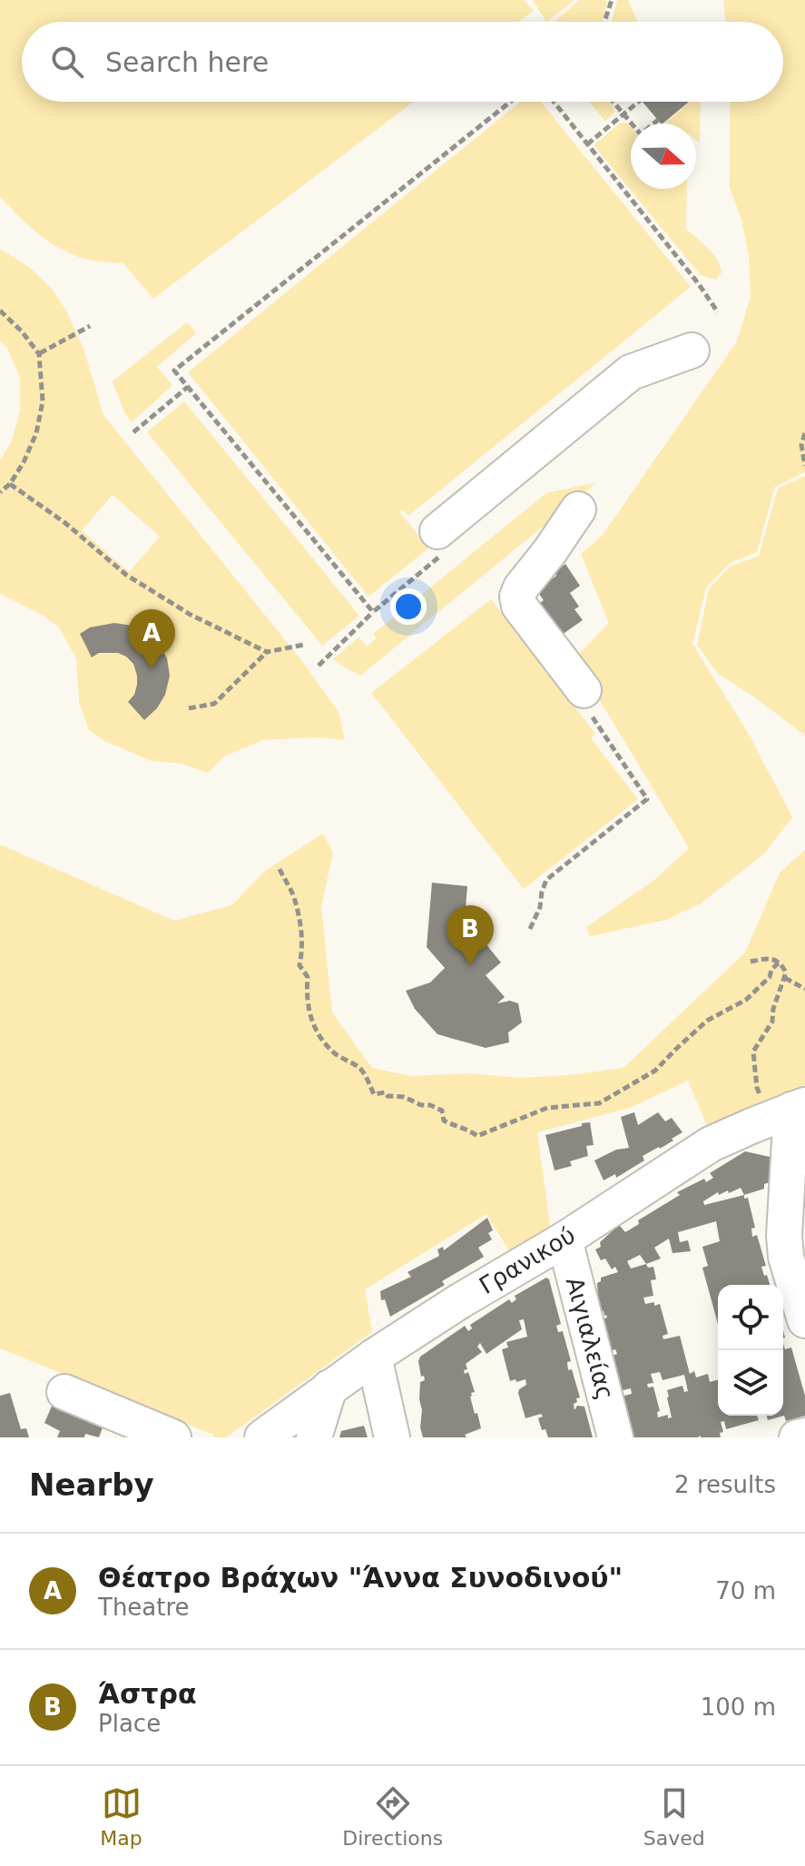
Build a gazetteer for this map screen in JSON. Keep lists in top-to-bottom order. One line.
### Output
{"streets":{"street":["Γρανικού","Αιγιαλείας"]},"crossings":[["Γρανικού","Αιγιαλείας"]],"north":"right","page":{"search":"Search here","pins":["A","B"],"heading":["Nearby","2 results"],"list":[{"mark":"A","name":"Θέατρο Βράχων \"Άννα Συνοδινού\"","note":"Theatre","value":"70 m"},{"mark":"B","name":"Άστρα","note":"Place","value":"100 m"}],"nav":["Map","Directions","Saved"]}}
